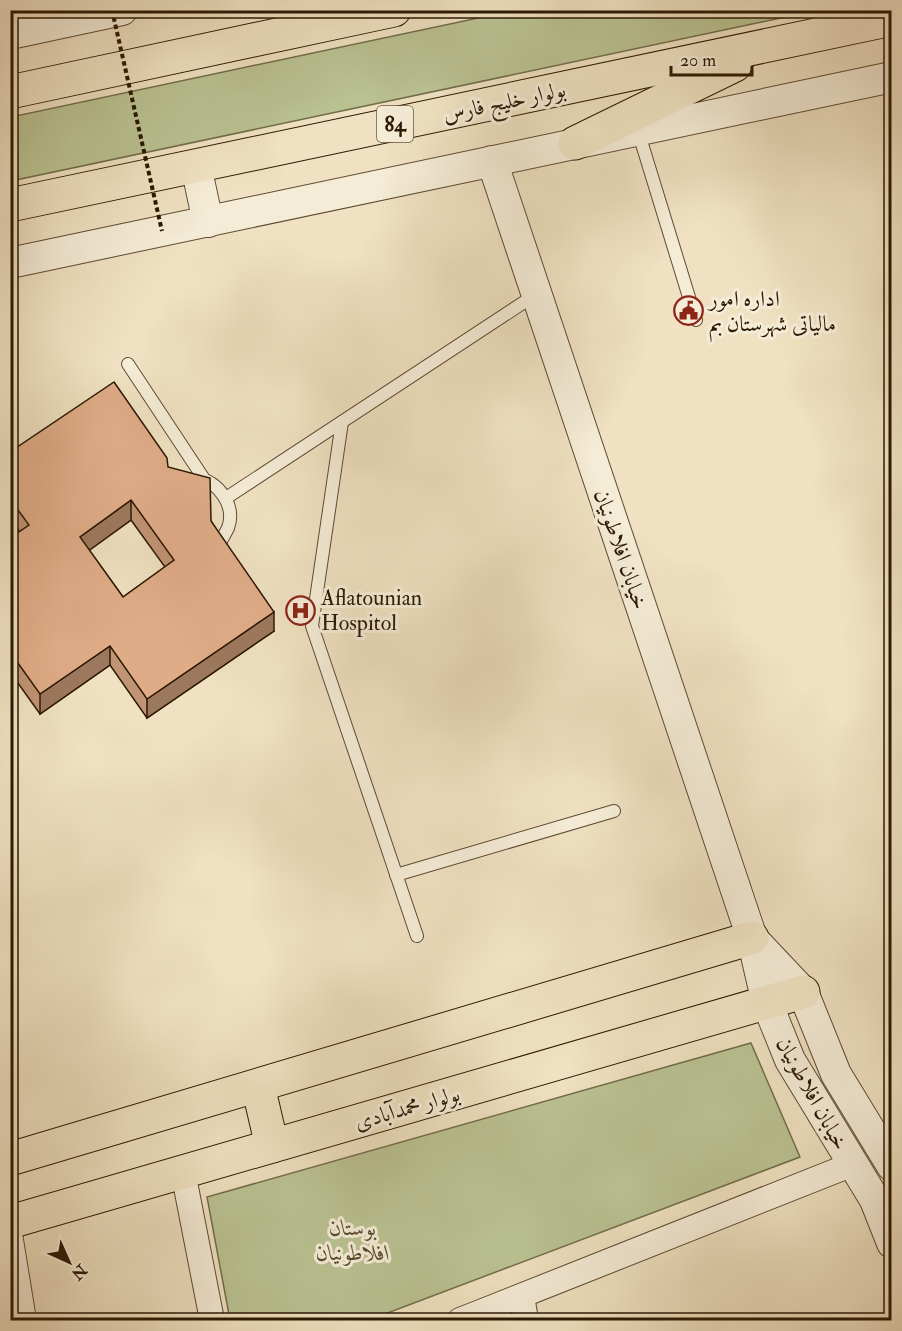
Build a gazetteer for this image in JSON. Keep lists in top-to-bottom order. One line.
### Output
{"streets":{"main road":["بولوار خلیج فارس","84","بولوار محمدآبادی"],"street":["خیابان افلاطونیان"]},"crossings":[["خیابان افلاطونیان","بولوار محمدآبادی"]],"parks":["بوستان افلاطونیان"],"places":{"public building":["اداره امور مالیاتی شهرستان بم"],"hospital":["Aflatounian Hospitol"]},"scale_bar":"20 m","north":"bottom right"}
